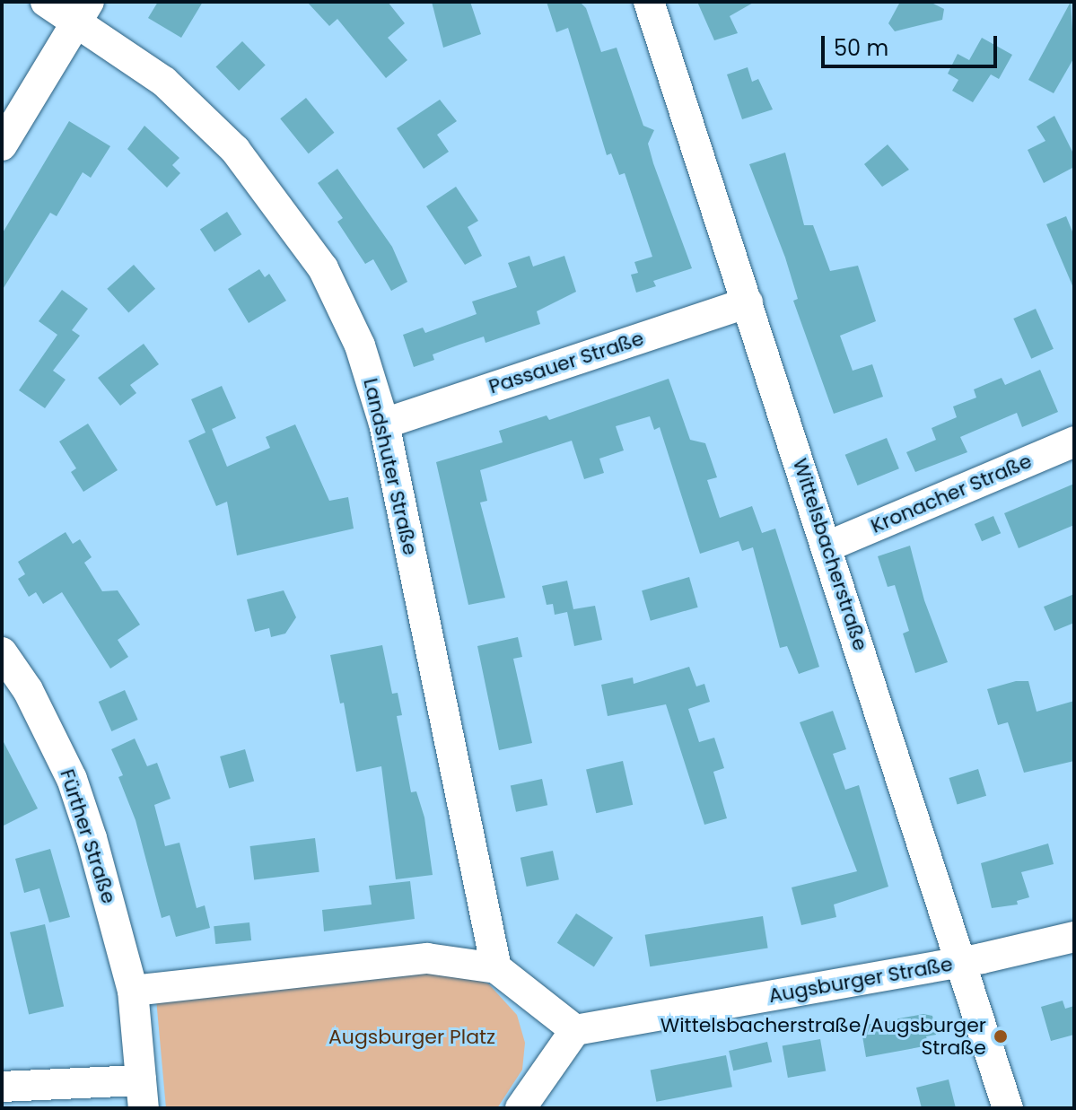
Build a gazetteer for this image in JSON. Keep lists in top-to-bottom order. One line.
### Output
{"streets":{"street":["Passauer Straße","Landshuter Straße","Kronacher Straße","Wittelsbacherstraße","Fürther Straße","Augsburger Straße"]},"crossings":[["Passauer Straße","Landshuter Straße"],["Passauer Straße","Wittelsbacherstraße"],["Kronacher Straße","Wittelsbacherstraße"],["Wittelsbacherstraße","Augsburger Straße"]],"parks":["Augsburger Platz"],"places":["Wittelsbacherstraße/Augsburger Straße"],"scale_bar":"50 m"}
